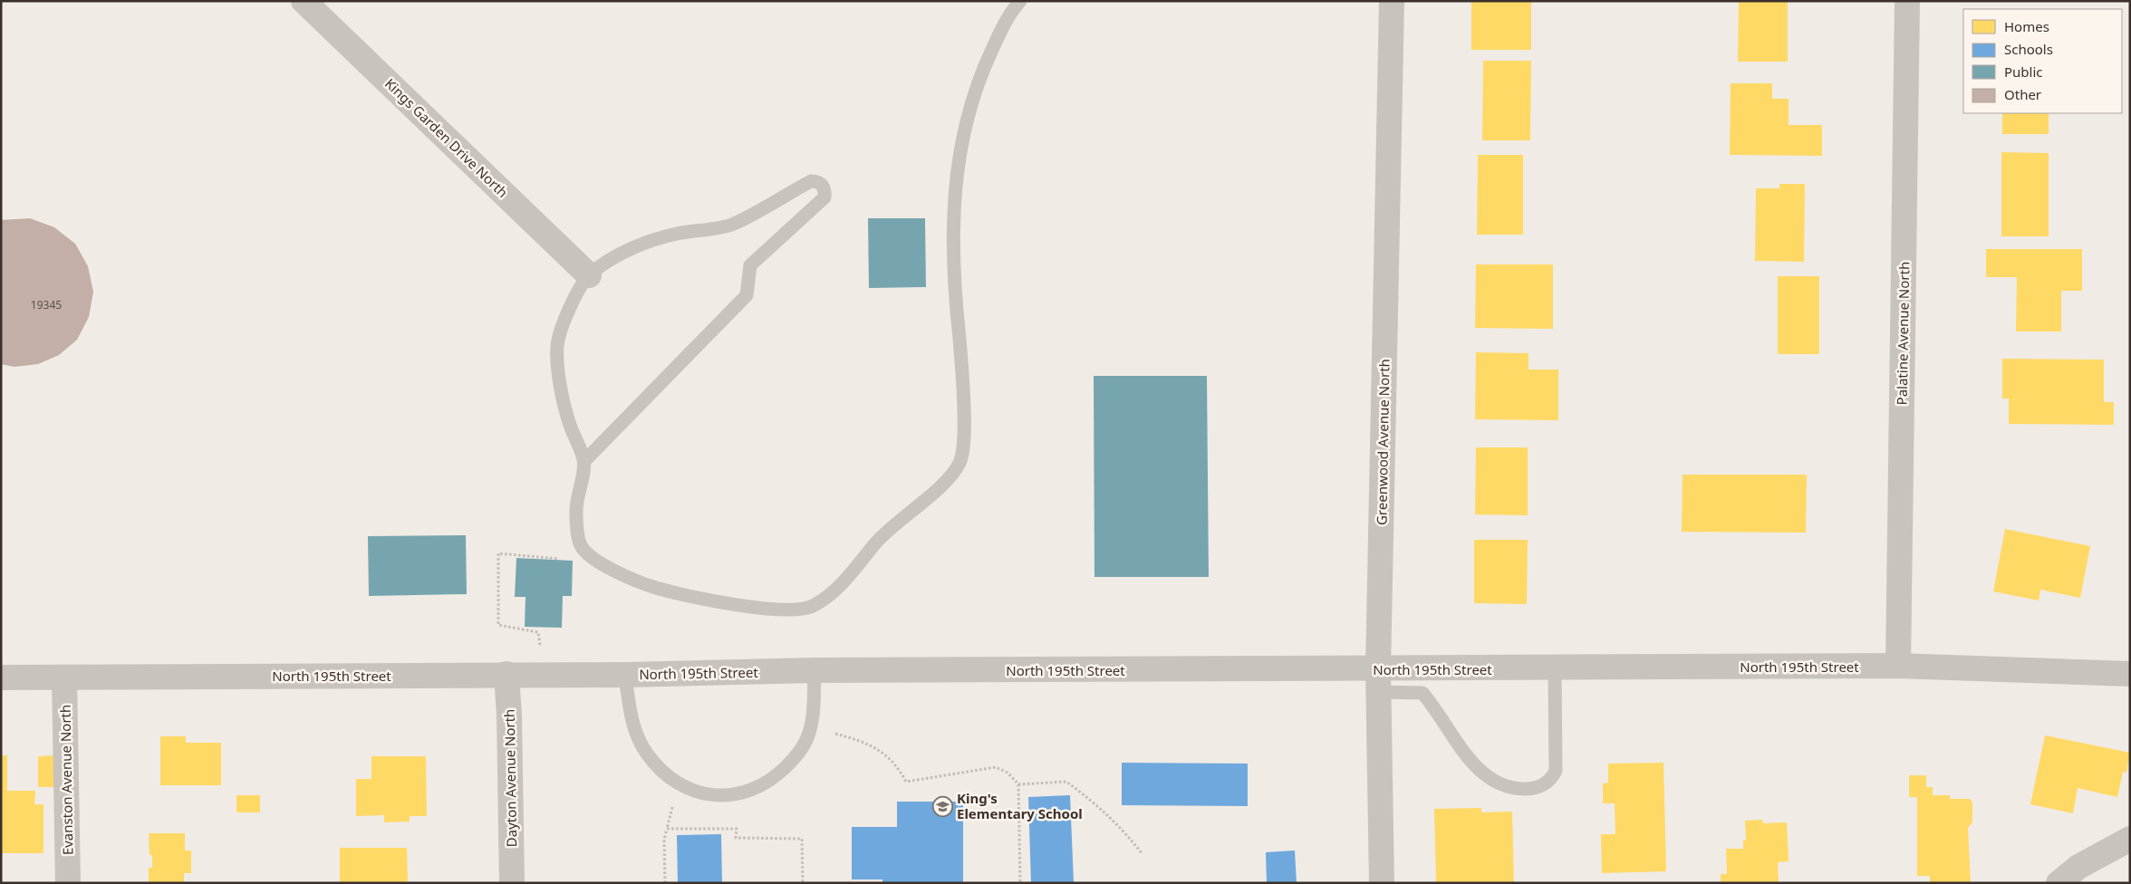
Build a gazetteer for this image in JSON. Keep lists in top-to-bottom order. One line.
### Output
{"streets":{"street":["Kings Garden Drive North","Palatine Avenue North","Greenwood Avenue North","North 195th Street","Dayton Avenue North","Evanston Avenue North"]},"crossings":[["Palatine Avenue North","North 195th Street"],["Greenwood Avenue North","North 195th Street"],["North 195th Street","Dayton Avenue North"],["North 195th Street","Evanston Avenue North"]],"places":{"school or university":["King's Elementary School"]},"house_numbers":["19345"],"legend":["Homes","Schools","Public","Other"]}
